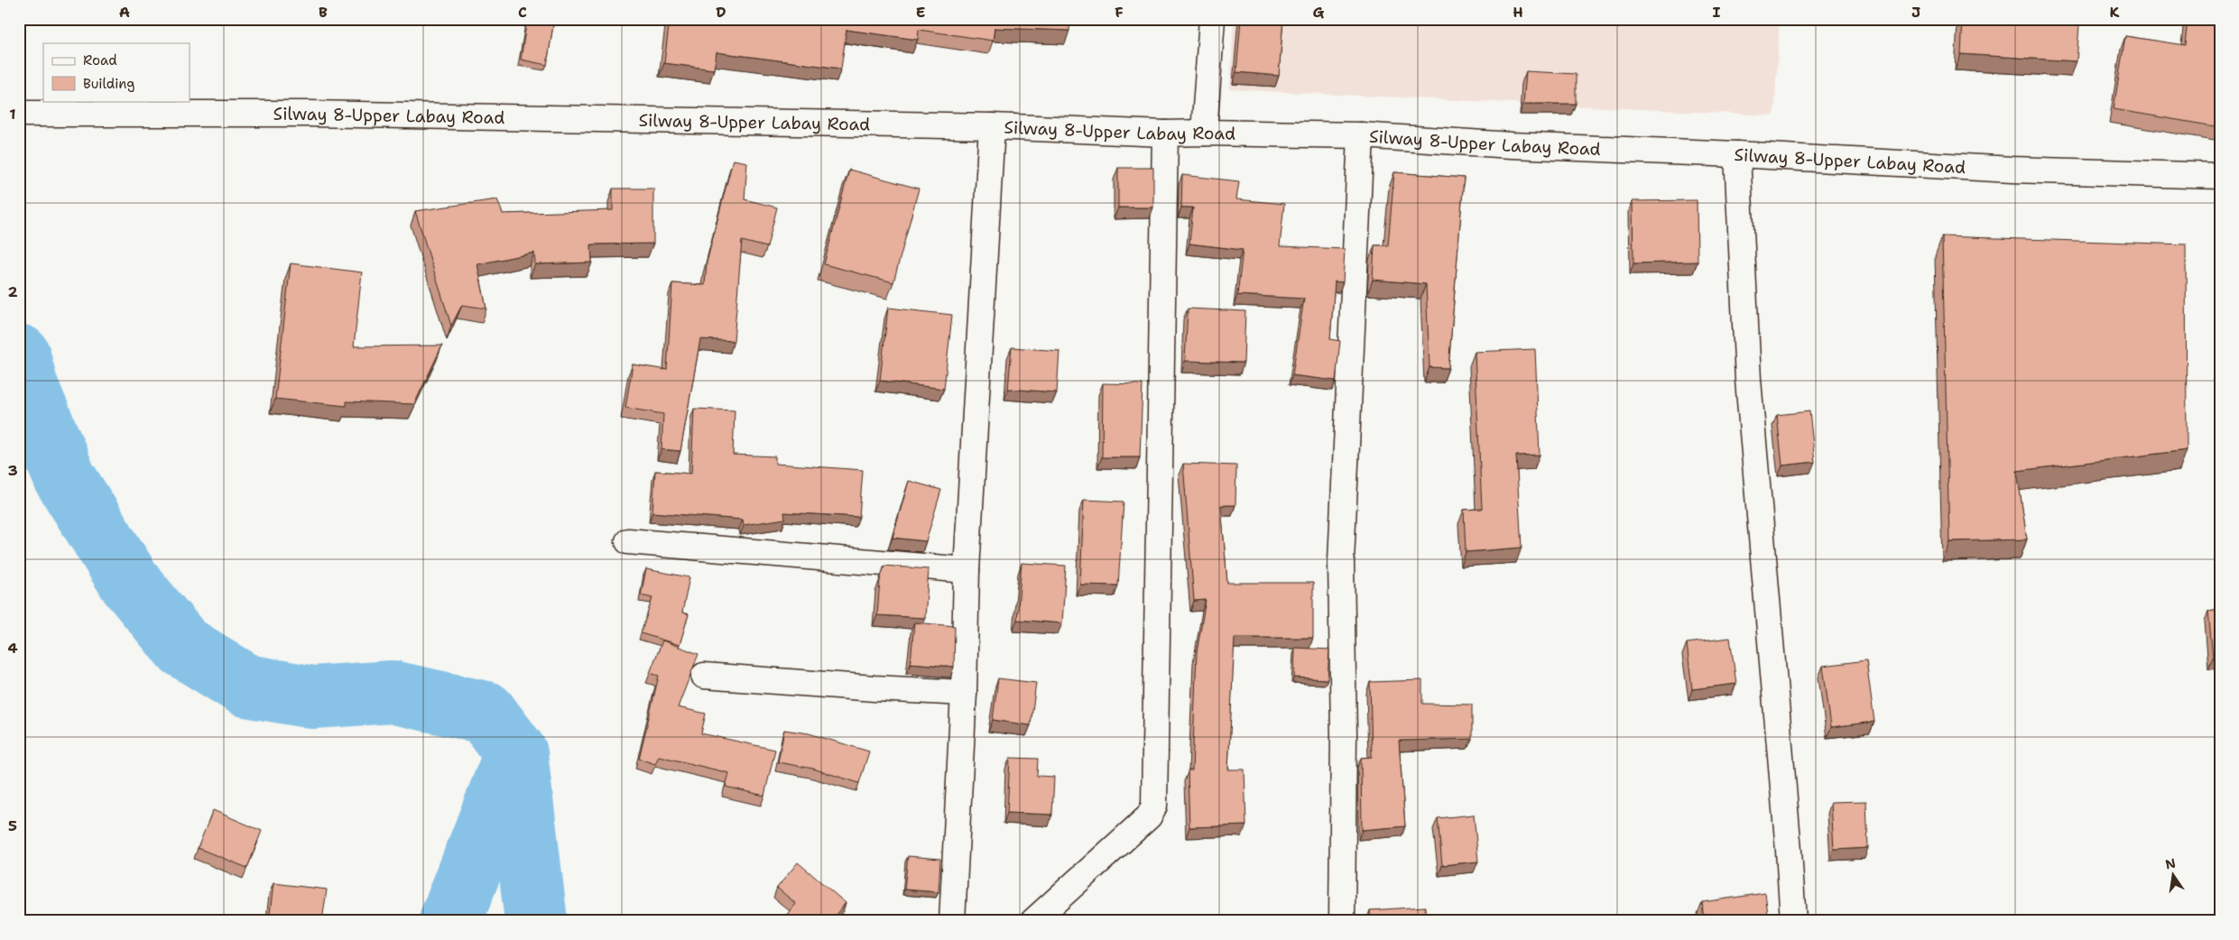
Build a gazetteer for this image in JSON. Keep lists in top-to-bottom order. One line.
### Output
{"streets":{"street":["Silway 8-Upper Labay Road"]},"legend":["Road","Building"],"north":"top","grid":{"columns":["A","B","C","D","E","F","G","H","I","J","K"],"rows":["1","2","3","4","5"]}}
